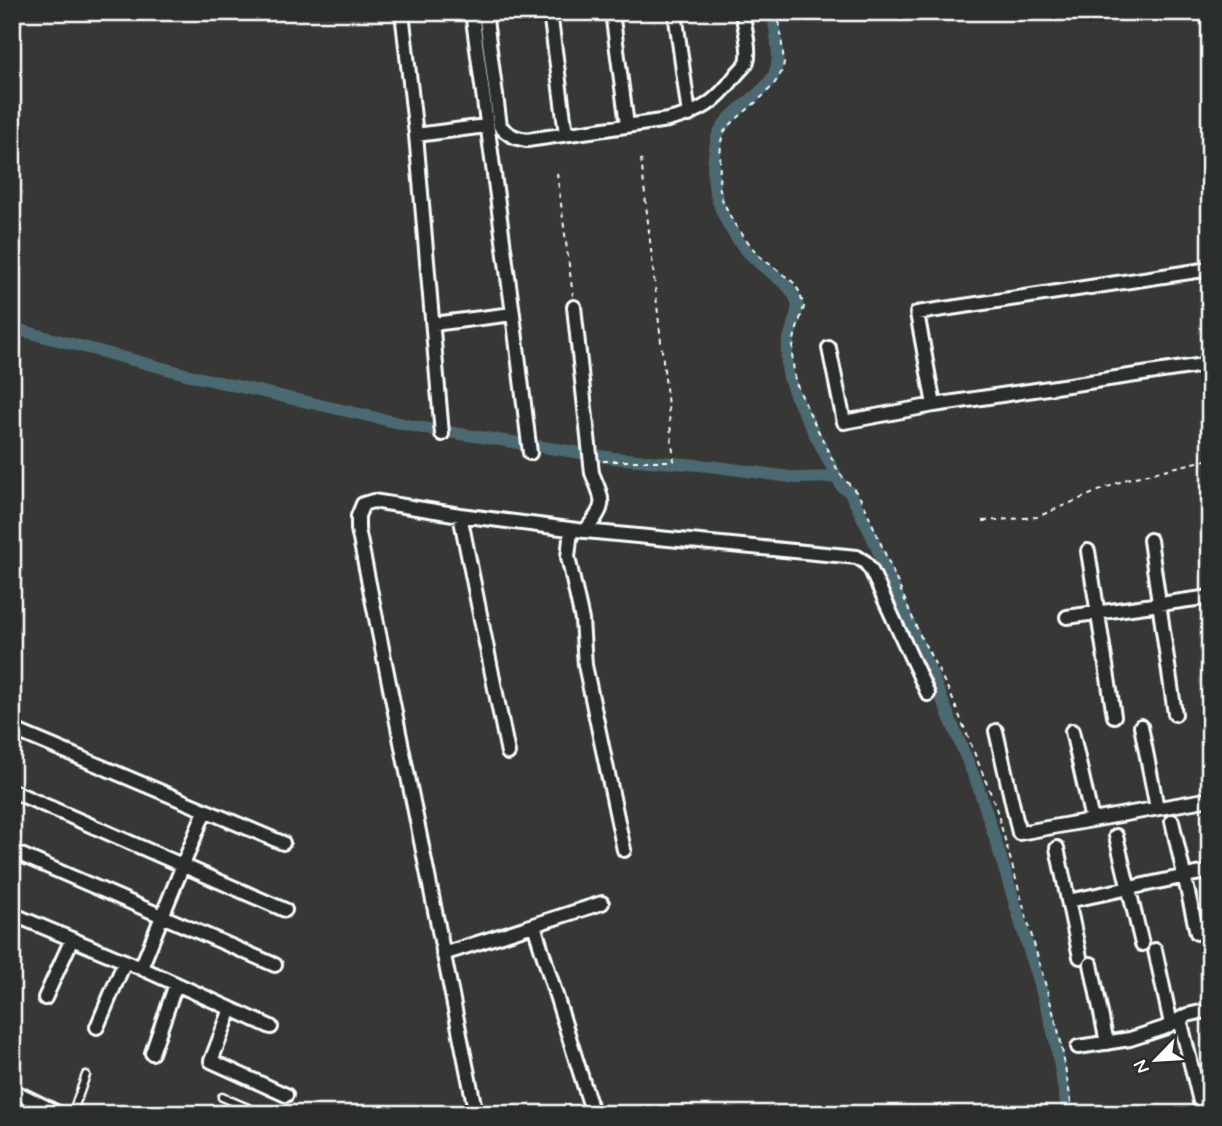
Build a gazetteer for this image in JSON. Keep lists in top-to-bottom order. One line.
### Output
{"north":"bottom left"}
